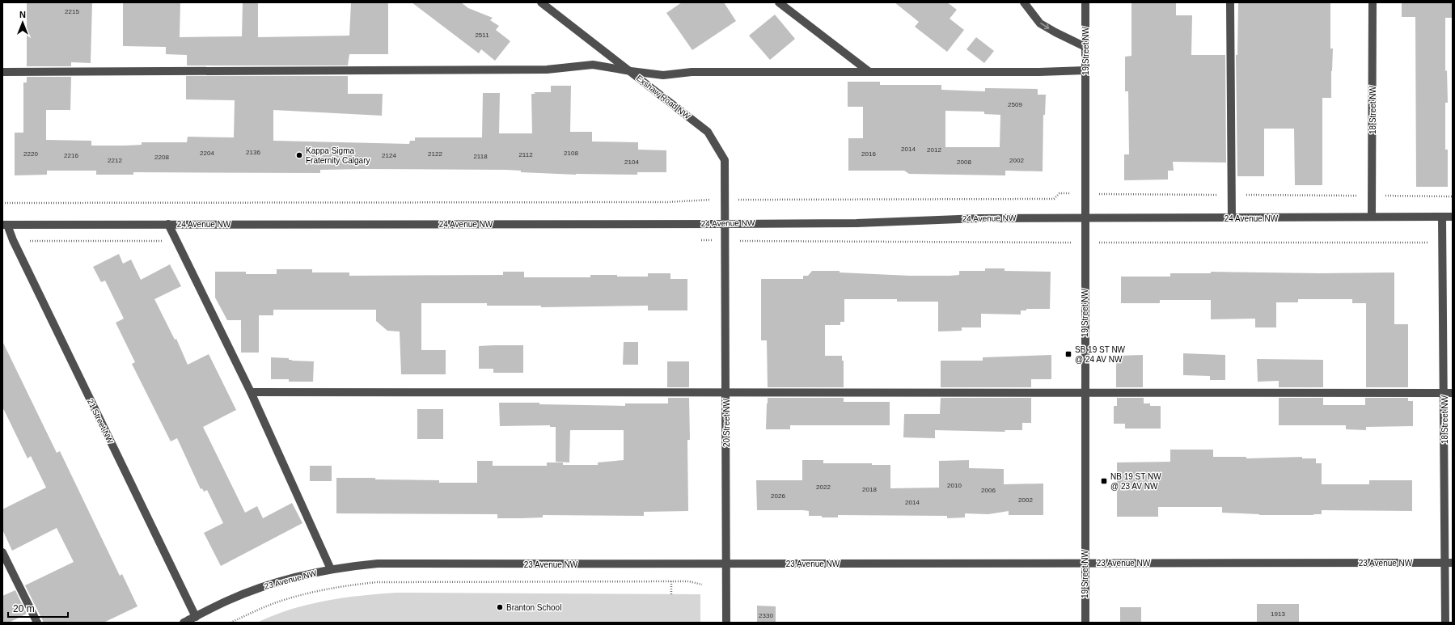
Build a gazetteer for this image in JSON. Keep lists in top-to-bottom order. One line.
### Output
{"streets":{"street":["19 Street NW","Exshaw Road NW","18 Street NW","24 Avenue NW","21 Street NW","20 Street NW","23 Avenue NW"]},"crossings":[["19 Street NW","24 Avenue NW"],["19 Street NW","23 Avenue NW"],["Exshaw Road NW","24 Avenue NW"],["Exshaw Road NW","20 Street NW"],["18 Street NW","24 Avenue NW"],["18 Street NW","23 Avenue NW"],["24 Avenue NW","21 Street NW"],["24 Avenue NW","20 Street NW"],["21 Street NW","23 Avenue NW"],["20 Street NW","23 Avenue NW"]],"places":{"other":["Kappa Sigma Fraternity Calgary","Branton School"],"transit":["SB 19 ST NW @ 24 AV NW","NB 19 ST NW @ 23 AV NW"]},"house_numbers":["2215","2511","2509","2014","2012","2136","2204","2108","2220","2122","2016","2112","2216","2124","2118","2208","2212","2002","2104","2008","2010","2022","2018","2006","2026","2002","2014","1913","2330"],"scale_bar":"20 m","north":"top"}
